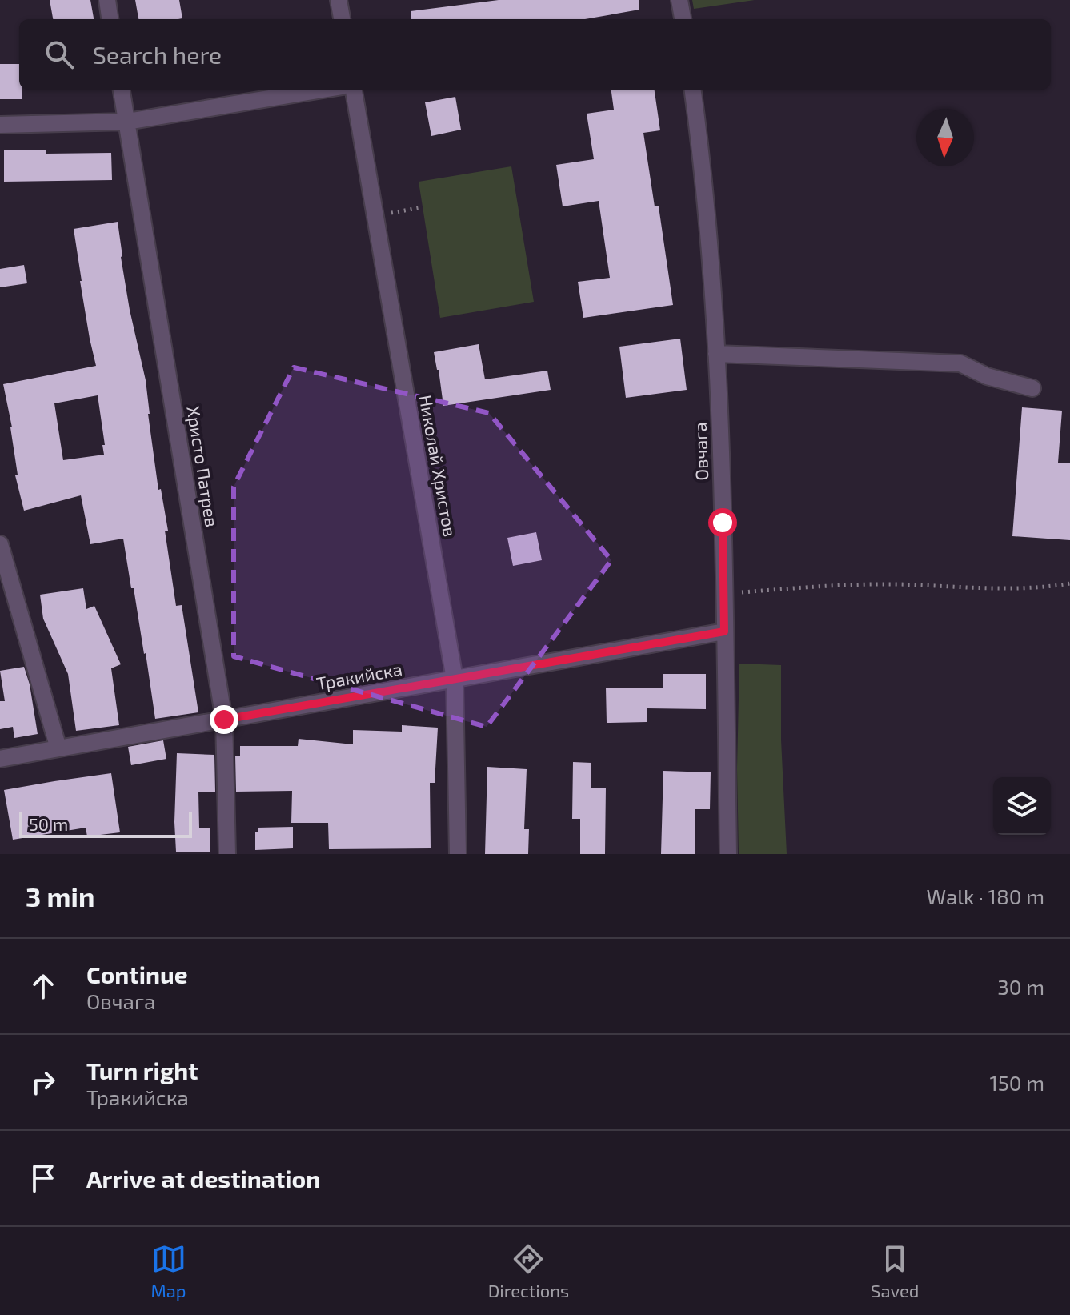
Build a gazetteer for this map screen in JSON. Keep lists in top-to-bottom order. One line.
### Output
{"streets":{"street":["Овчага","Николай Христов","Христо Патрев","Тракийска"]},"crossings":[["Овчага","Тракийска"],["Николай Христов","Тракийска"],["Христо Патрев","Тракийска"]],"scale_bar":"50 m","north":"bottom","page":{"search":"Search here","scale":"50 m","heading":["3 min","Walk · 180 m"],"list":[["Continue","Овчага","30 m"],["Turn right","Тракийска","150 m"],"Arrive at destination"],"nav":["Map","Directions","Saved"]}}
